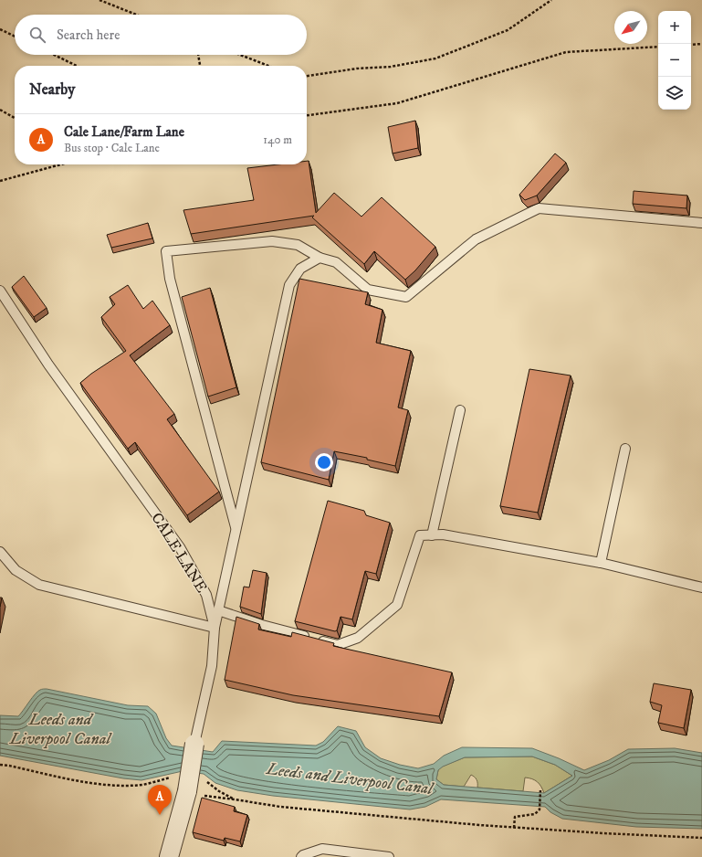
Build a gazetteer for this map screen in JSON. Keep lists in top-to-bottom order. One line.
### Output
{"streets":{"street":["CALE LANE"]},"water":["Leeds and Liverpool Canal"],"north":"bottom left","page":{"map_buttons":["+","−"],"search":"Search here","heading":"Nearby","list":[{"mark":"A","name":"Cale Lane/Farm Lane","note":"Bus stop · Cale Lane","value":"140 m"}],"pins":"A"}}
